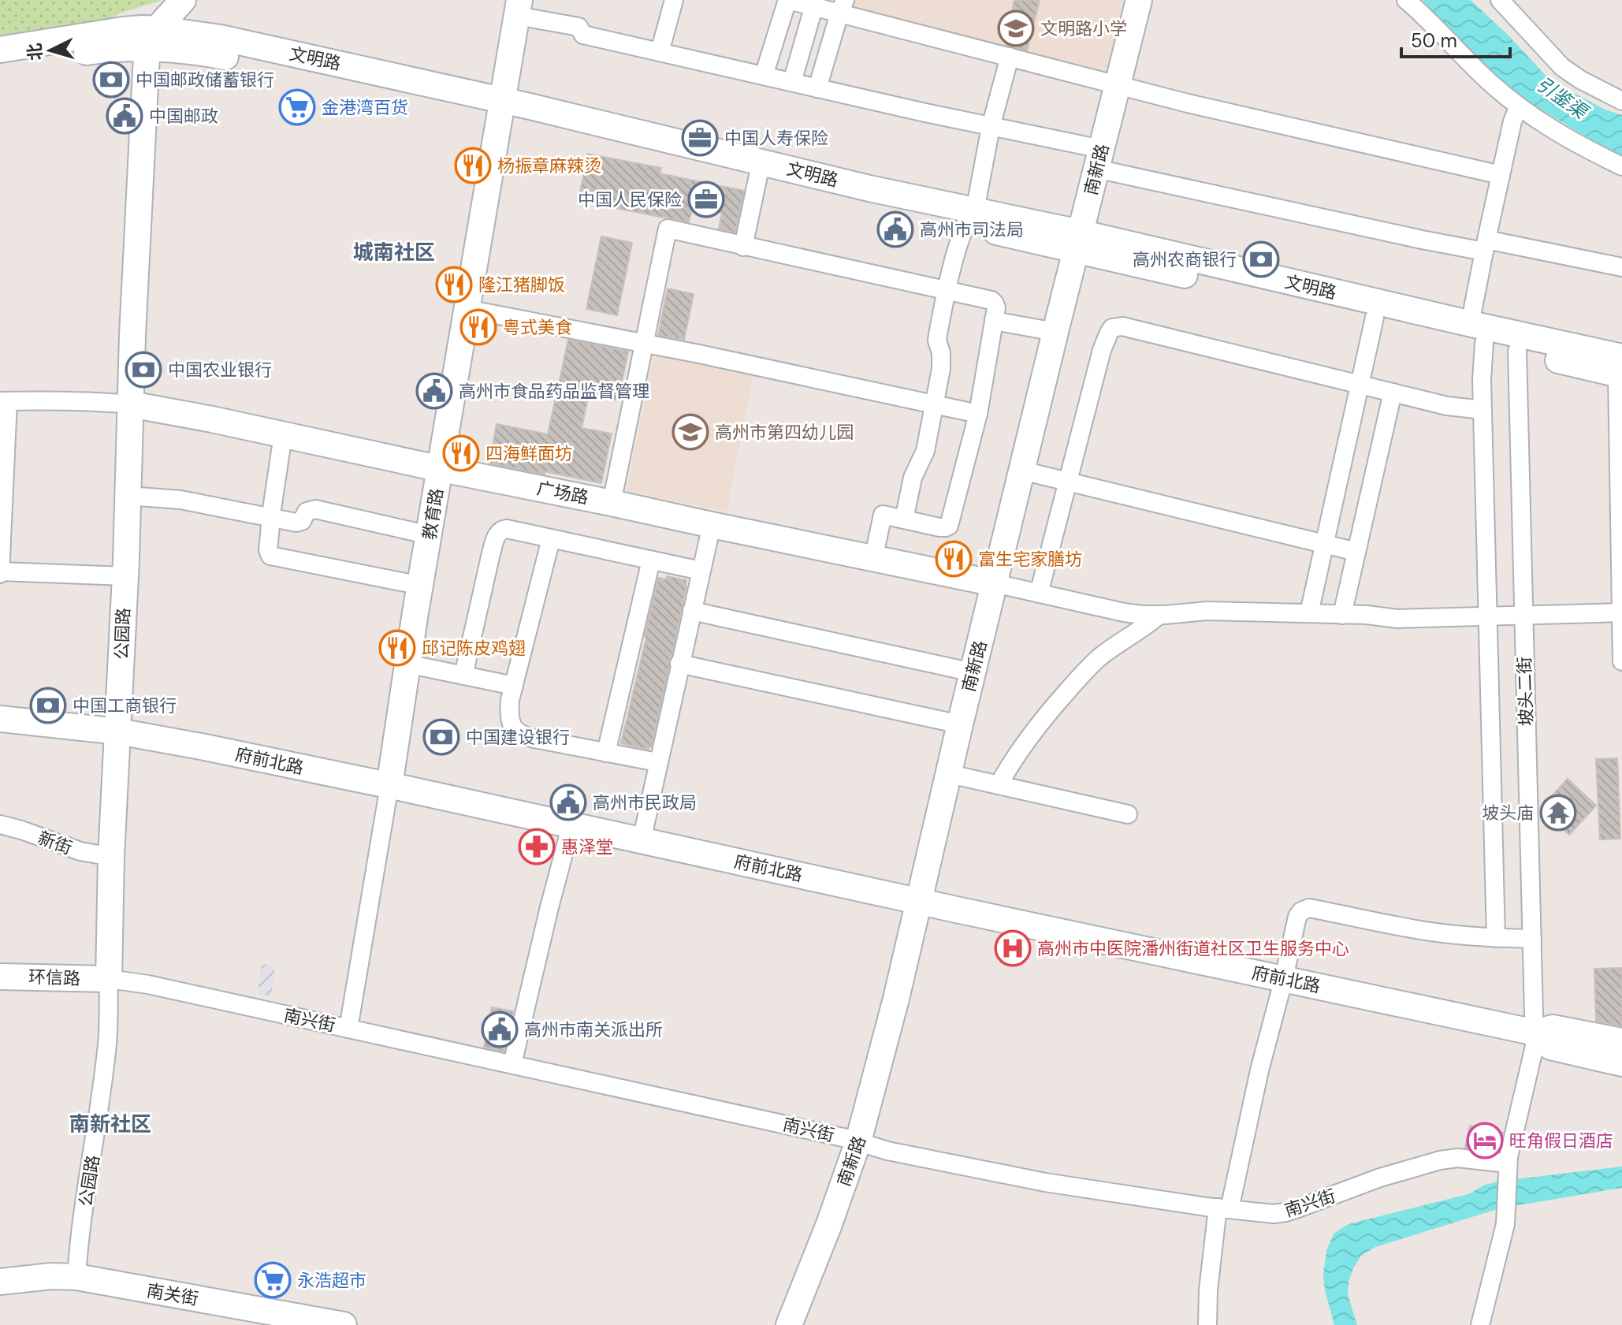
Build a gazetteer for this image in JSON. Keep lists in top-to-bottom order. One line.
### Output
{"streets":{"main road":["文明路","南新路","广场路","教育路","公园路","府前北路","环信路","南关街"],"street":["坡头二街","新街","南兴街"]},"crossings":[["文明路","南新路"],["文明路","教育路"],["文明路","公园路"],["文明路","坡头二街"],["南新路","广场路"],["南新路","府前北路"],["南新路","南兴街"],["广场路","教育路"],["广场路","公园路"],["教育路","府前北路"],["教育路","南兴街"],["公园路","府前北路"],["公园路","新街"],["公园路","环信路"],["公园路","南兴街"],["公园路","南关街"],["坡头二街","府前北路"],["坡头二街","南兴街"],["环信路","南兴街"]],"districts":["城南社区","南新社区"],"water":["引鉴渠"],"places":{"school or university":["文明路小学","高州市第四幼儿园"],"bank":["中国邮政储蓄银行","高州农商银行","中国农业银行","中国工商银行","中国建设银行"],"supermarket":["金港湾百货","永浩超市"],"public building":["中国邮政","高州市司法局","高州市食品药品监督管理","高州市民政局","高州市南关派出所"],"office":["中国人寿保险","中国人民保险"],"restaurant":["杨振章麻辣烫","隆江猪脚饭","粤式美食","四海鲜面坊","富生宅家膳坊","邱记陈皮鸡翅"],"temple":["坡头庙"],"pharmacy":["惠泽堂"],"hospital":["高州市中医院潘州街道社区卫生服务中心"],"hotel":["旺角假日酒店"]},"scale_bar":"50 m","north":"left"}
